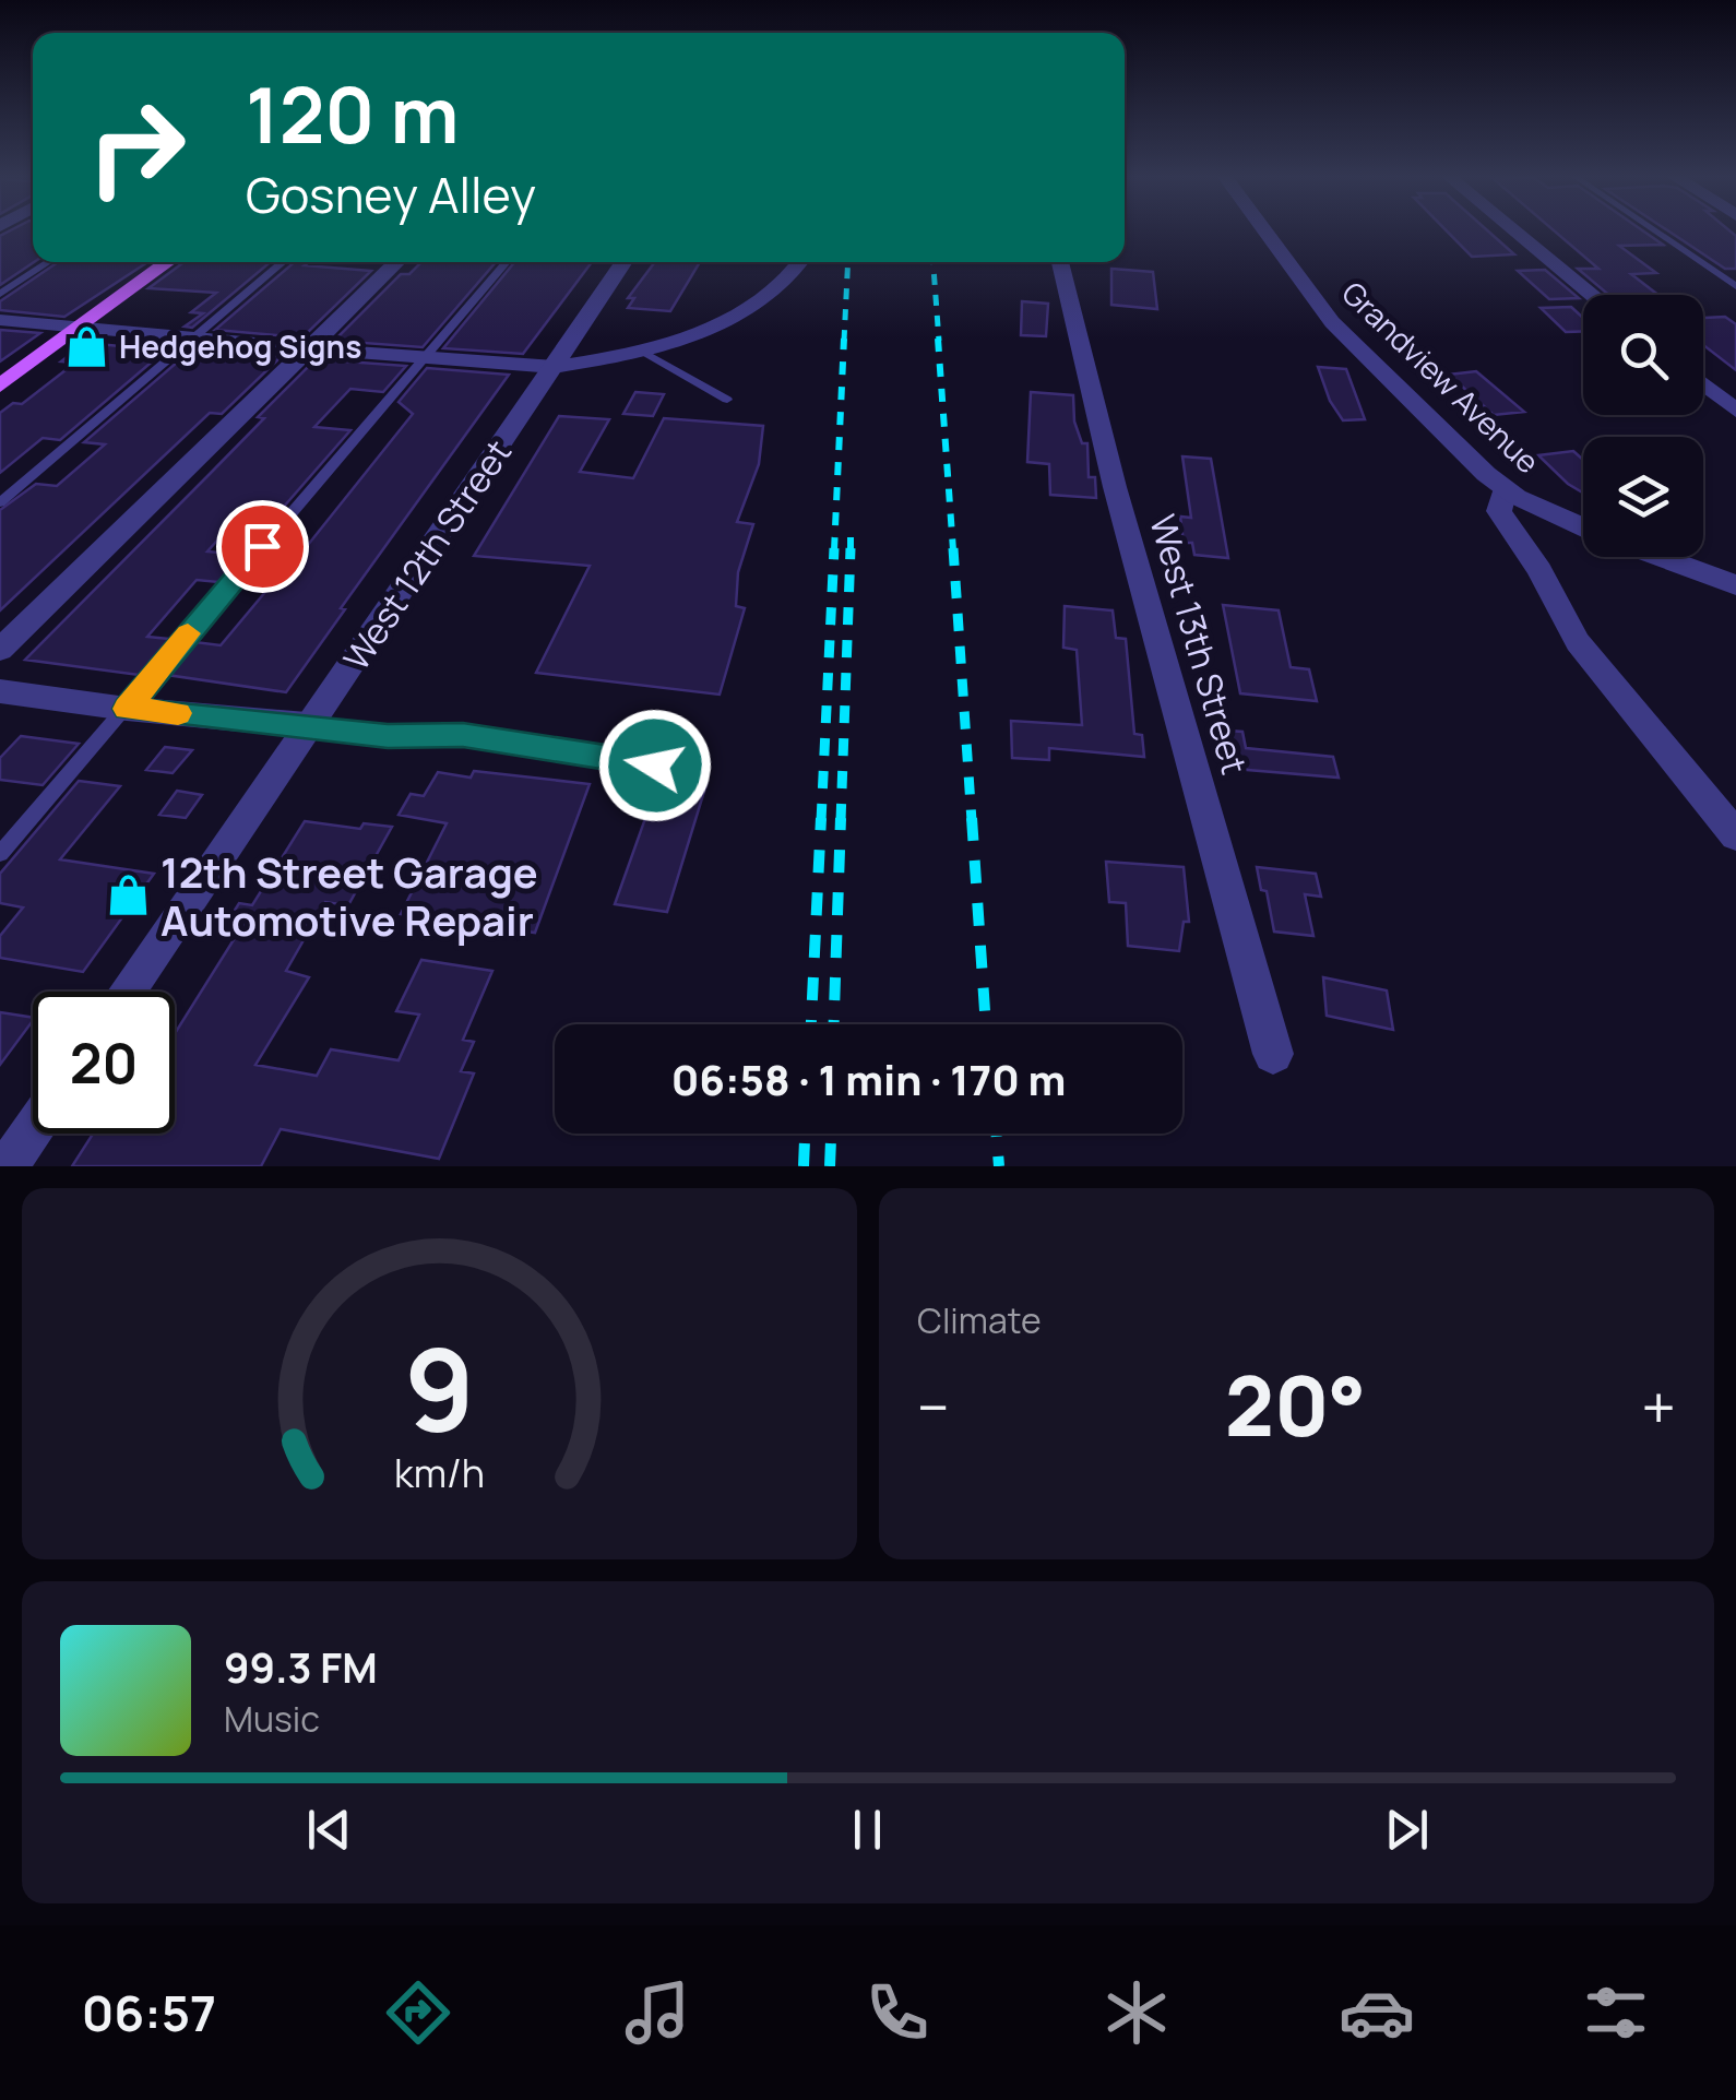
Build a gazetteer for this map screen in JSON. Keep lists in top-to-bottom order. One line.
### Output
{"streets":{"street":["Grandview Avenue","West 12th Street","West 13th Street"]},"places":{"shop":["Hedgehog Signs","12th Street Garage Automotive Repair"]},"page":{"turn":["120 m","Gosney Alley"],"limit":"20","trip":"06:58 · 1 min · 170 m","tile":"Climate","heat":["−","20°","+"],"song":["99.3 FM","Music"],"tabs":"06:57","gauge":["9","km/h"]}}
